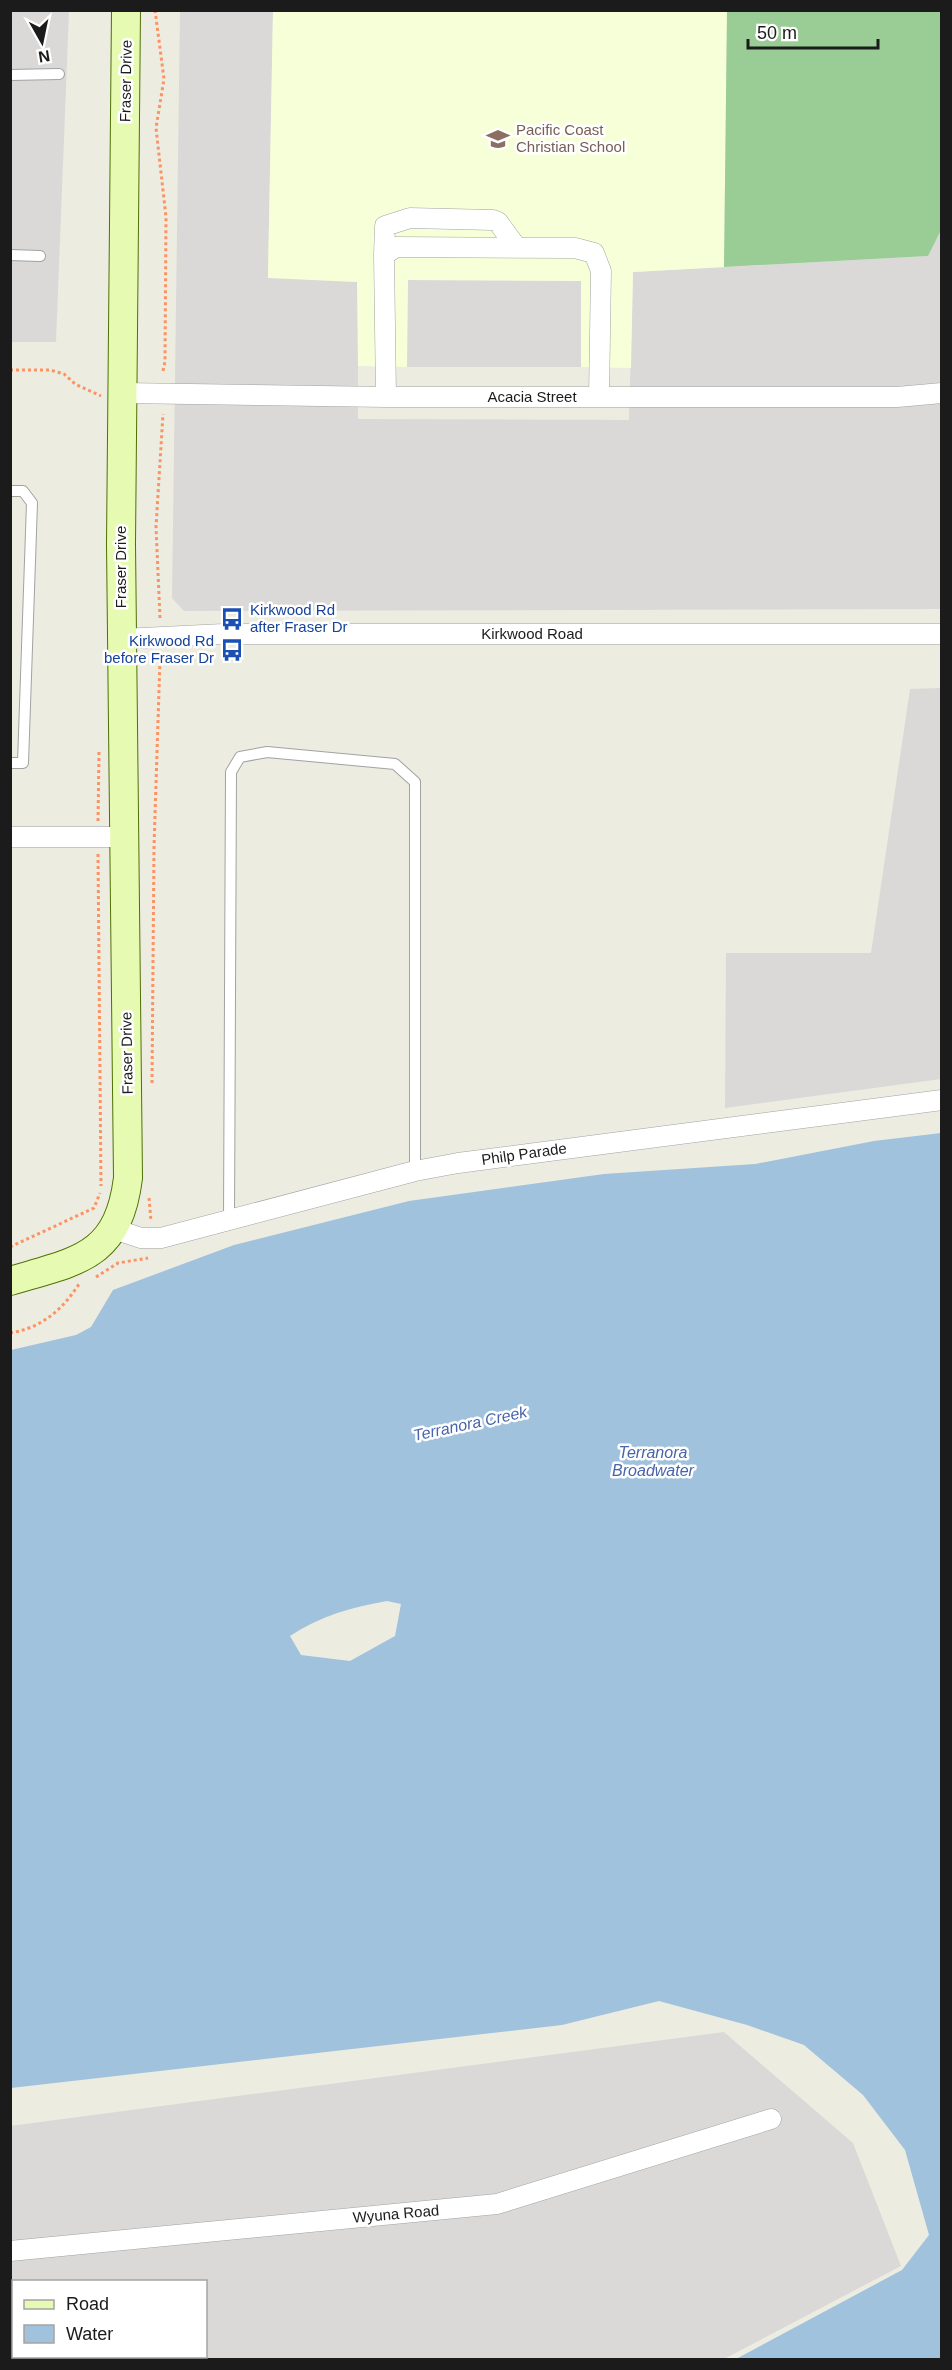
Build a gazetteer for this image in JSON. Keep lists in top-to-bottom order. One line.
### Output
{"streets":{"street":["Fraser Drive","Acacia Street","Kirkwood Road","Philp Parade","Wyuna Road"]},"crossings":[["Fraser Drive","Acacia Street"],["Fraser Drive","Kirkwood Road"],["Fraser Drive","Philp Parade"]],"water":["Terranora Creek","Terranora Broadwater"],"places":{"school or university":["Pacific Coast Christian School"],"bus stop":["Kirkwood Rd after Fraser Dr","Kirkwood Rd before Fraser Dr"]},"legend":["Road","Water"],"scale_bar":"50 m","north":"bottom"}
